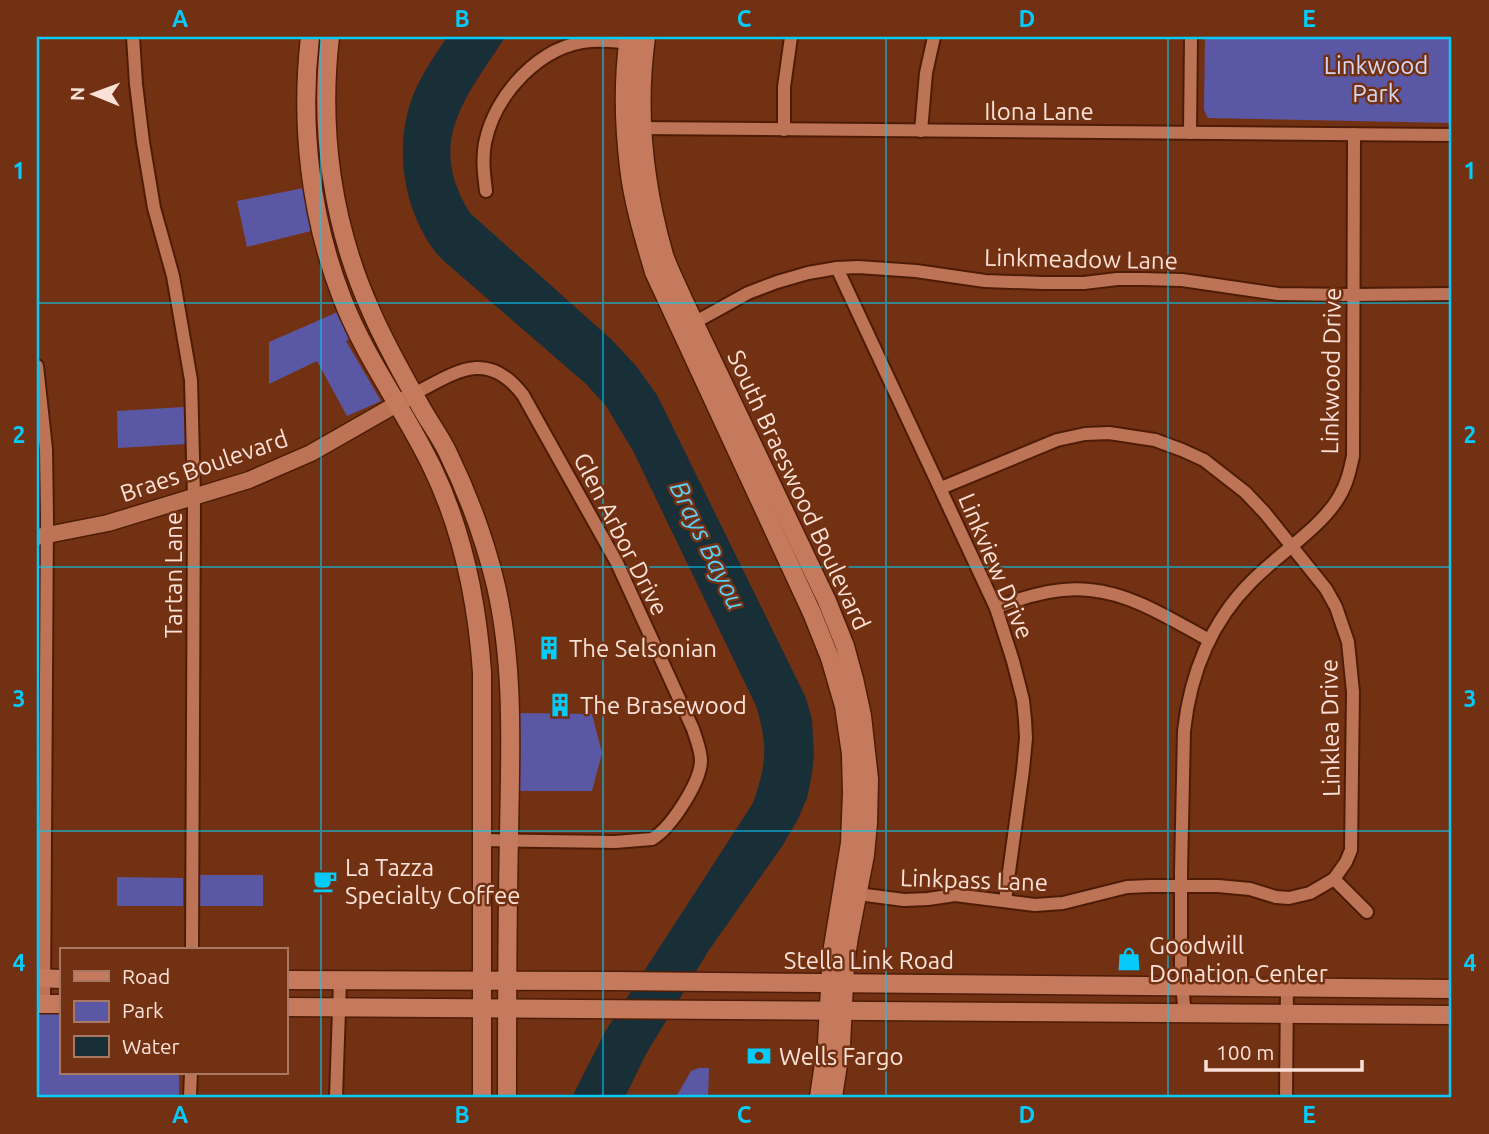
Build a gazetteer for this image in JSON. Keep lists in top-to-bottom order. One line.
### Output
{"streets":{"main road":["South Braeswood Boulevard","Stella Link Road"],"street":["Ilona Lane","Linkmeadow Lane","Linkwood Drive","Braes Boulevard","Glen Arbor Drive","Linkview Drive","Tartan Lane","Linklea Drive","Linkpass Lane"]},"crossings":[["Ilona Lane","Linkwood Drive"],["Ilona Lane","South Braeswood Boulevard"],["Linkmeadow Lane","Linkwood Drive"],["Linkmeadow Lane","South Braeswood Boulevard"],["Linkmeadow Lane","Linkview Drive"],["Linkwood Drive","Linklea Drive"],["Linkwood Drive","Linkpass Lane"],["Linkwood Drive","Stella Link Road"],["Braes Boulevard","Glen Arbor Drive"],["Braes Boulevard","Tartan Lane"],["South Braeswood Boulevard","Linkpass Lane"],["South Braeswood Boulevard","Stella Link Road"],["Linkview Drive","Linklea Drive"],["Linkview Drive","Linkpass Lane"],["Linklea Drive","Linkpass Lane"]],"water":["Brays Bayou"],"parks":["Linkwood Park"],"places":{"building":["The Selsonian","The Brasewood"],"cafe":["La Tazza Specialty Coffee"],"shop":["Goodwill Donation Center"],"bank":["Wells Fargo"]},"legend":["Road","Park","Water"],"scale_bar":"100 m","north":"left","grid":{"columns":["A","B","C","D","E"],"rows":["1","2","3","4"]}}
